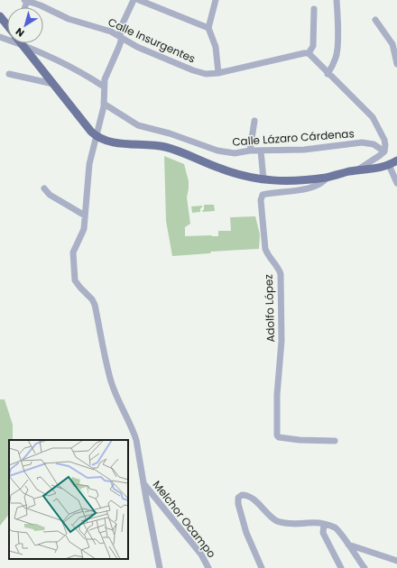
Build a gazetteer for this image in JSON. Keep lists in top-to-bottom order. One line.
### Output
{"streets":{"street":["Calle Insurgentes","Calle Lázaro Cárdenas","Adolfo López","Melchor Ocampo"]},"north":"bottom left"}
